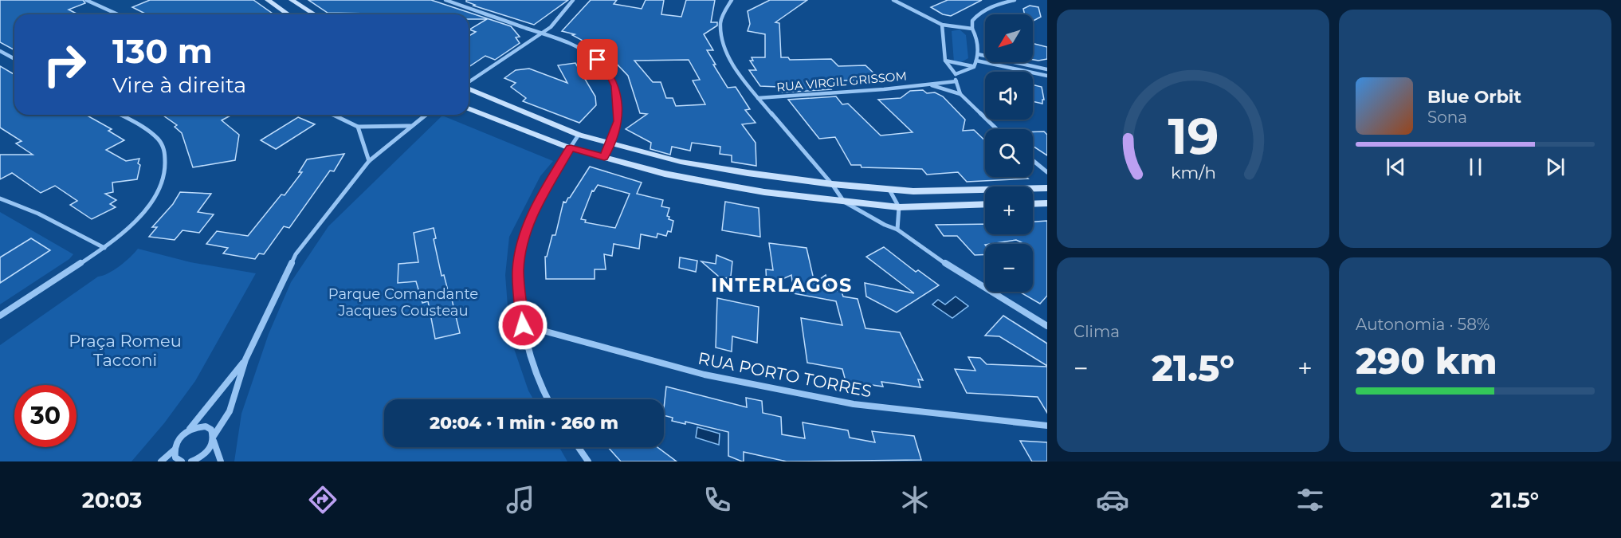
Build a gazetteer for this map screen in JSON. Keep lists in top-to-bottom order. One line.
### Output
{"streets":{"street":["RUA VIRGIL GRISSOM","RUA PORTO TORRES"]},"districts":["INTERLAGOS"],"parks":["Parque Comandante Jacques Cousteau","Praça Romeu Tacconi"],"north":"bottom left","page":{"map_buttons":["+","−"],"turn":["130 m","Vire à direita"],"song":["Blue Orbit","Sona"],"tile":["Clima",["Autonomia · 58%","290 km"]],"heat":["−","21.5°","+"],"limit":"30","trip":"20:04 · 1 min · 260 m","tabs":["20:03","21.5°"],"gauge":["19","km/h"]}}
